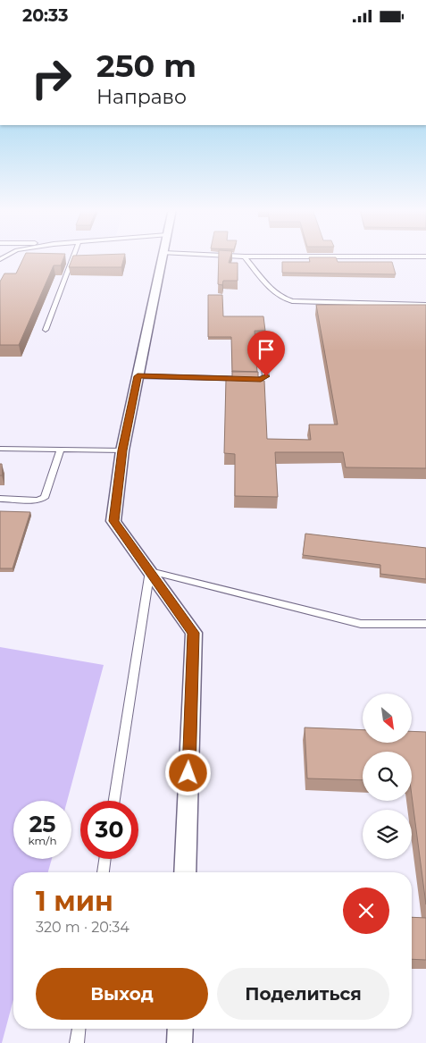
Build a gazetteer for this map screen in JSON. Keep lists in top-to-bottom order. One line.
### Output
{"north":"bottom right","page":{"status":"20:33","turn":["250 m","Направо"],"speed":"25 km/h","limit":"30","heading":["1 мин","320 m · 20:34"],"buttons":["Выход","Поделиться"]}}
